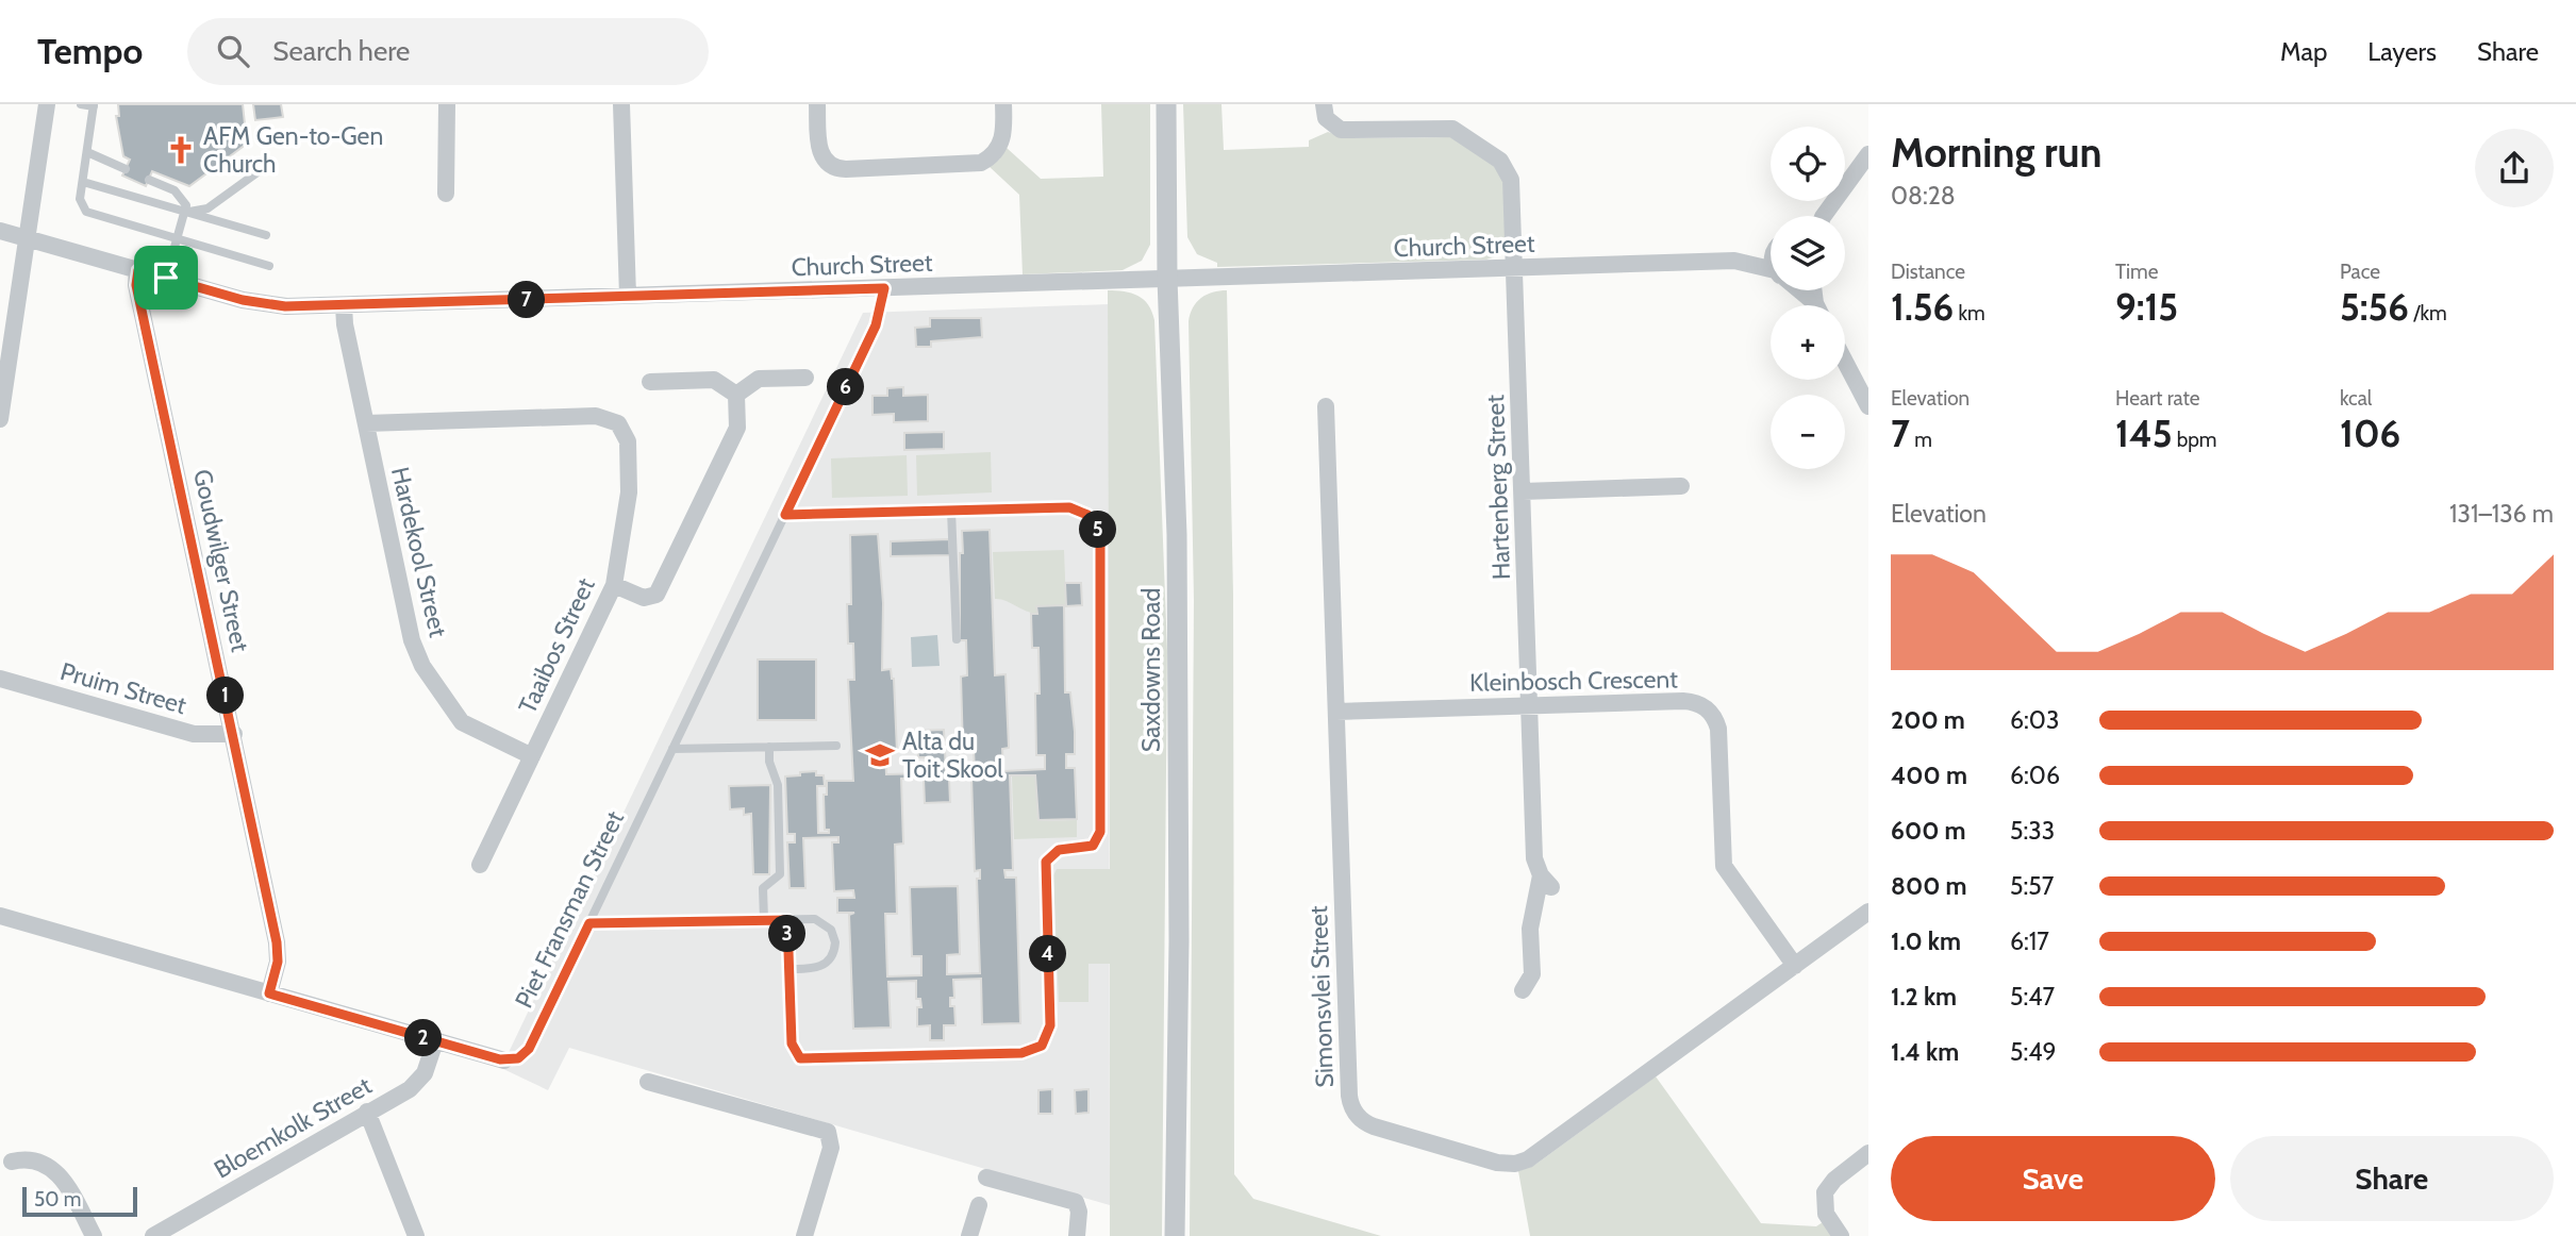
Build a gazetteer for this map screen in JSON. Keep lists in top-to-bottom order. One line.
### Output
{"streets":{"street":["Church Street","Hartenberg Street","Hardekool Street","Goudwilger Street","Taaibos Street","Saxdowns Road","Kleinbosch Crescent","Pruim Street","Piet Fransman Street","Simonsvlei Street","Bloemkolk Street"]},"crossings":[["Church Street","Hartenberg Street"],["Church Street","Hardekool Street"],["Church Street","Goudwilger Street"],["Church Street","Saxdowns Road"],["Church Street","Piet Fransman Street"],["Hartenberg Street","Kleinbosch Crescent"],["Hardekool Street","Taaibos Street"],["Goudwilger Street","Pruim Street"],["Goudwilger Street","Piet Fransman Street"],["Kleinbosch Crescent","Simonsvlei Street"],["Piet Fransman Street","Bloemkolk Street"]],"places":{"church":["AFM Gen-to-Gen Church"],"school or university":["Alta du Toit Skool"]},"scale_bar":"50 m","page":{"header":"Tempo","search":"Search here","nav":["Map","Layers","Share"],"heading":["Morning run","08:28"],"map_buttons":["+","−"],"stats":[["Distance","1.56 km"],["Time","9:15"],["Pace","5:56 /km"],["Elevation","7 m"],["Heart rate","145 bpm"],["kcal","106"]],"pins":["7","6","5","1","3","4","2"],"chart":["Elevation","131–136 m"],"list":[{"name":"200 m","note":"6:03"},{"name":"400 m","note":"6:06"},{"name":"600 m","note":"5:33"},{"name":"800 m","note":"5:57"},{"name":"1.0 km","note":"6:17"},{"name":"1.2 km","note":"5:47"},{"name":"1.4 km","note":"5:49"}],"buttons":["Save","Share"],"scale":"50 m"}}
